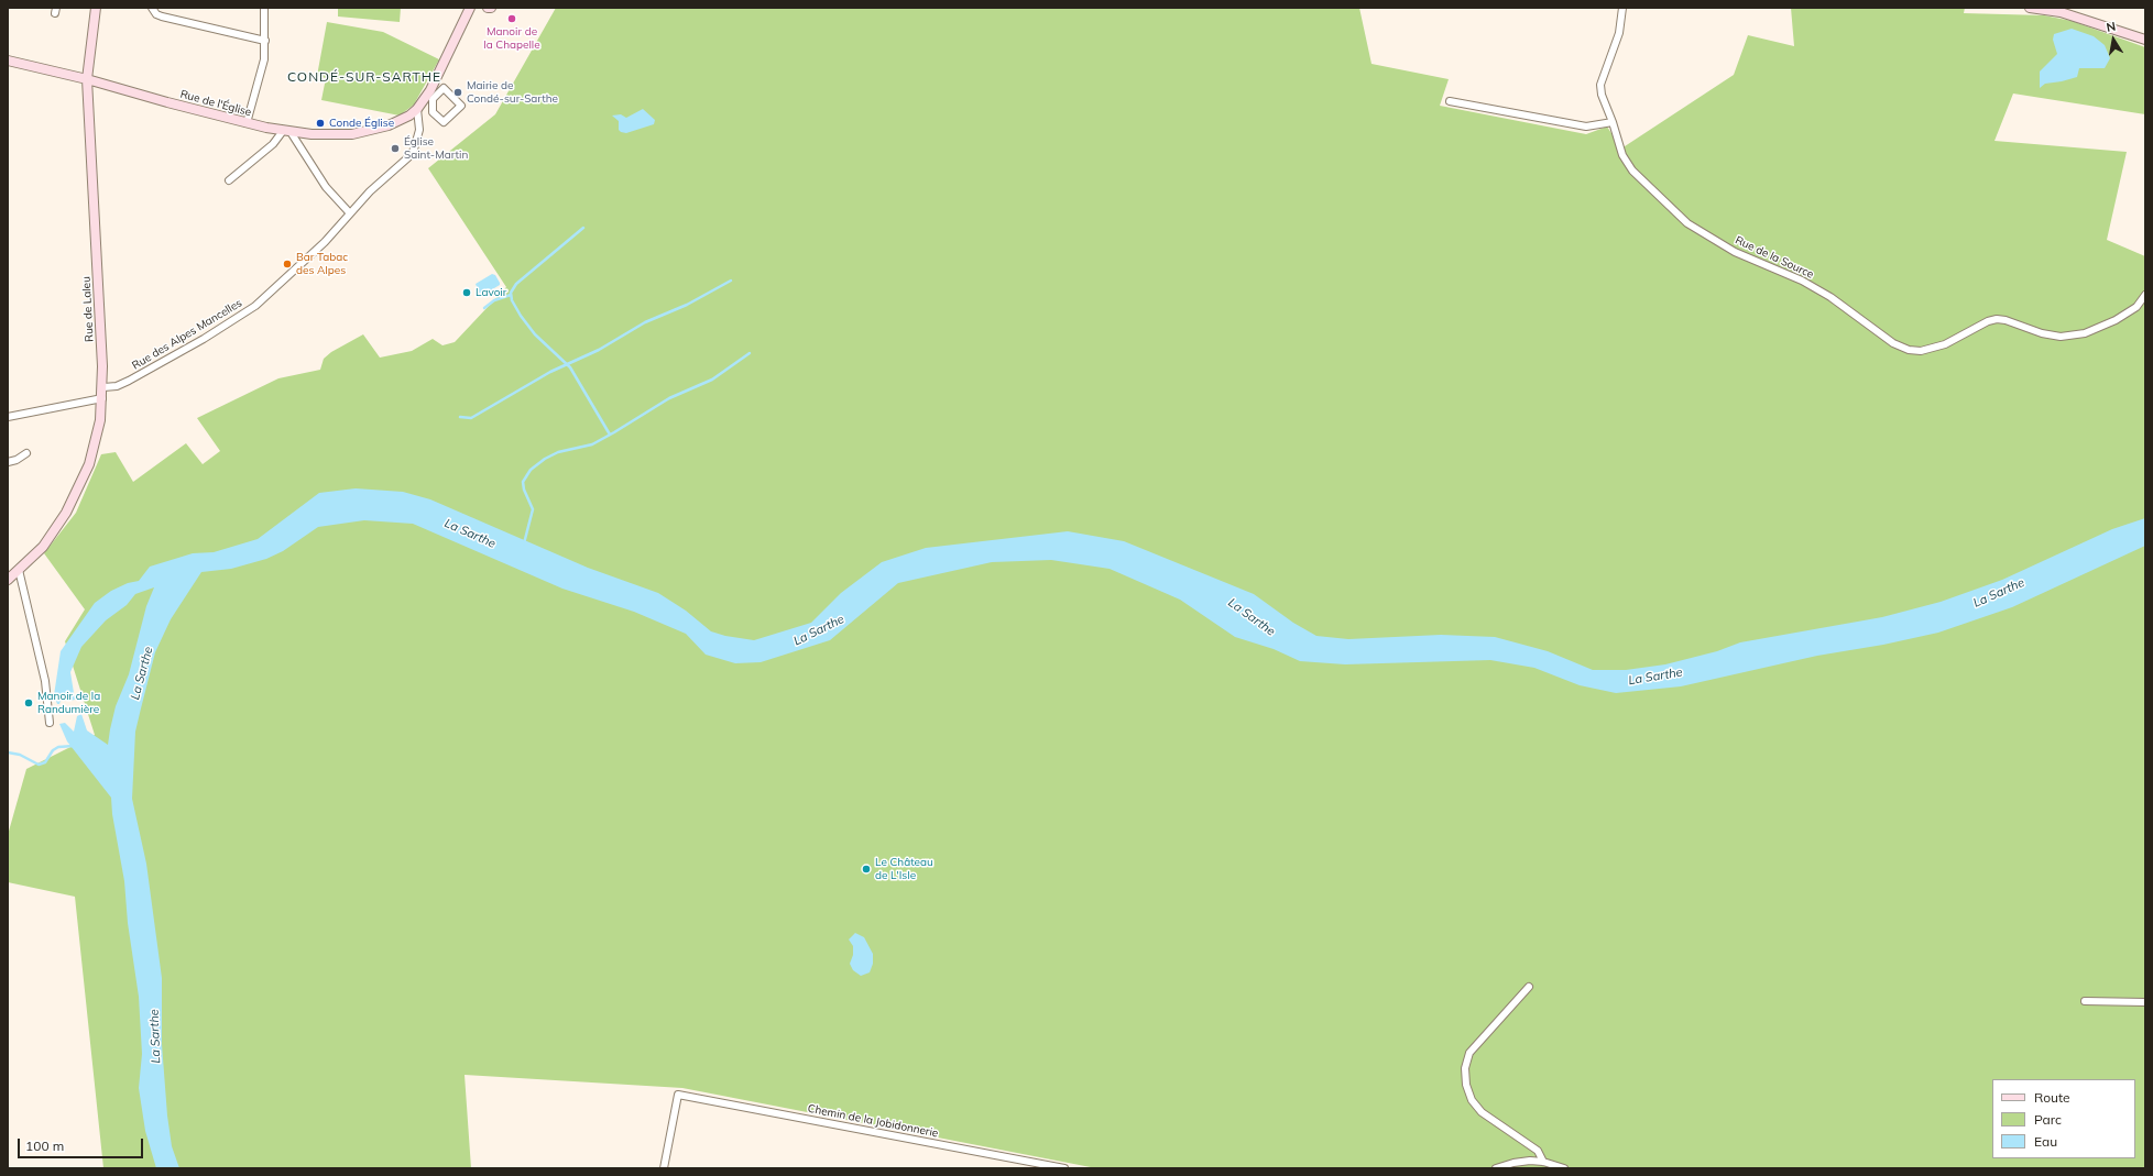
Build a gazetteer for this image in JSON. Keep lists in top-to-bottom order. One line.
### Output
{"streets":{"street":["Rue de l'Église","Rue de la Source","Rue de Laleu","Rue des Alpes Mancelles","Chemin de la Jobidonnerie"]},"crossings":[["Rue de l'Église","Rue de Laleu"],["Rue de l'Église","Rue des Alpes Mancelles"],["Rue de Laleu","Rue des Alpes Mancelles"]],"districts":["CONDÉ-SUR-SARTHE"],"water":["La Sarthe"],"places":["Manoir de la Chapelle","Mairie de Condé-sur-Sarthe","Conde Église","Église Saint-Martin","Bar Tabac des Alpes","Lavoir","Manoir de la Randumière","Le Château de L'Isle"],"legend":["Route","Parc","Eau"],"scale_bar":"100 m","north":"top"}
